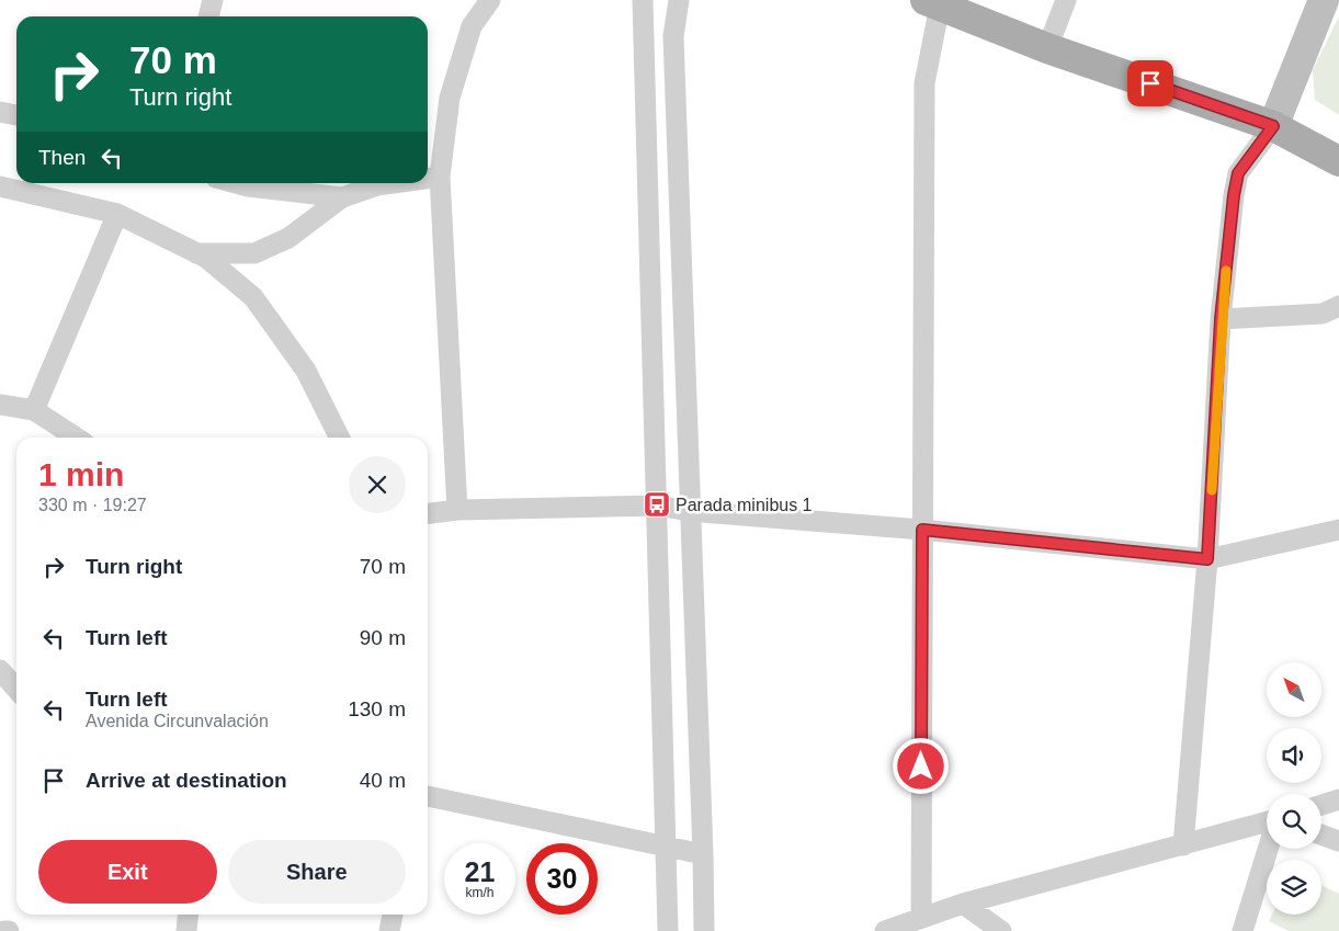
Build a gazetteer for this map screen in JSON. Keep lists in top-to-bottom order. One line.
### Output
{"places":{"bus stop":["Parada minibus 1"]},"north":"top left","page":{"turn":["70 m","Turn right"],"then":"Then","heading":["1 min","330 m · 19:27"],"list":[{"name":"Turn right","value":"70 m"},{"name":"Turn left","value":"90 m"},{"name":"Turn left","note":"Avenida Circunvalación","value":"130 m"},{"name":"Arrive at destination","value":"40 m"}],"buttons":["Exit","Share"],"speed":"21 km/h","limit":"30"}}
